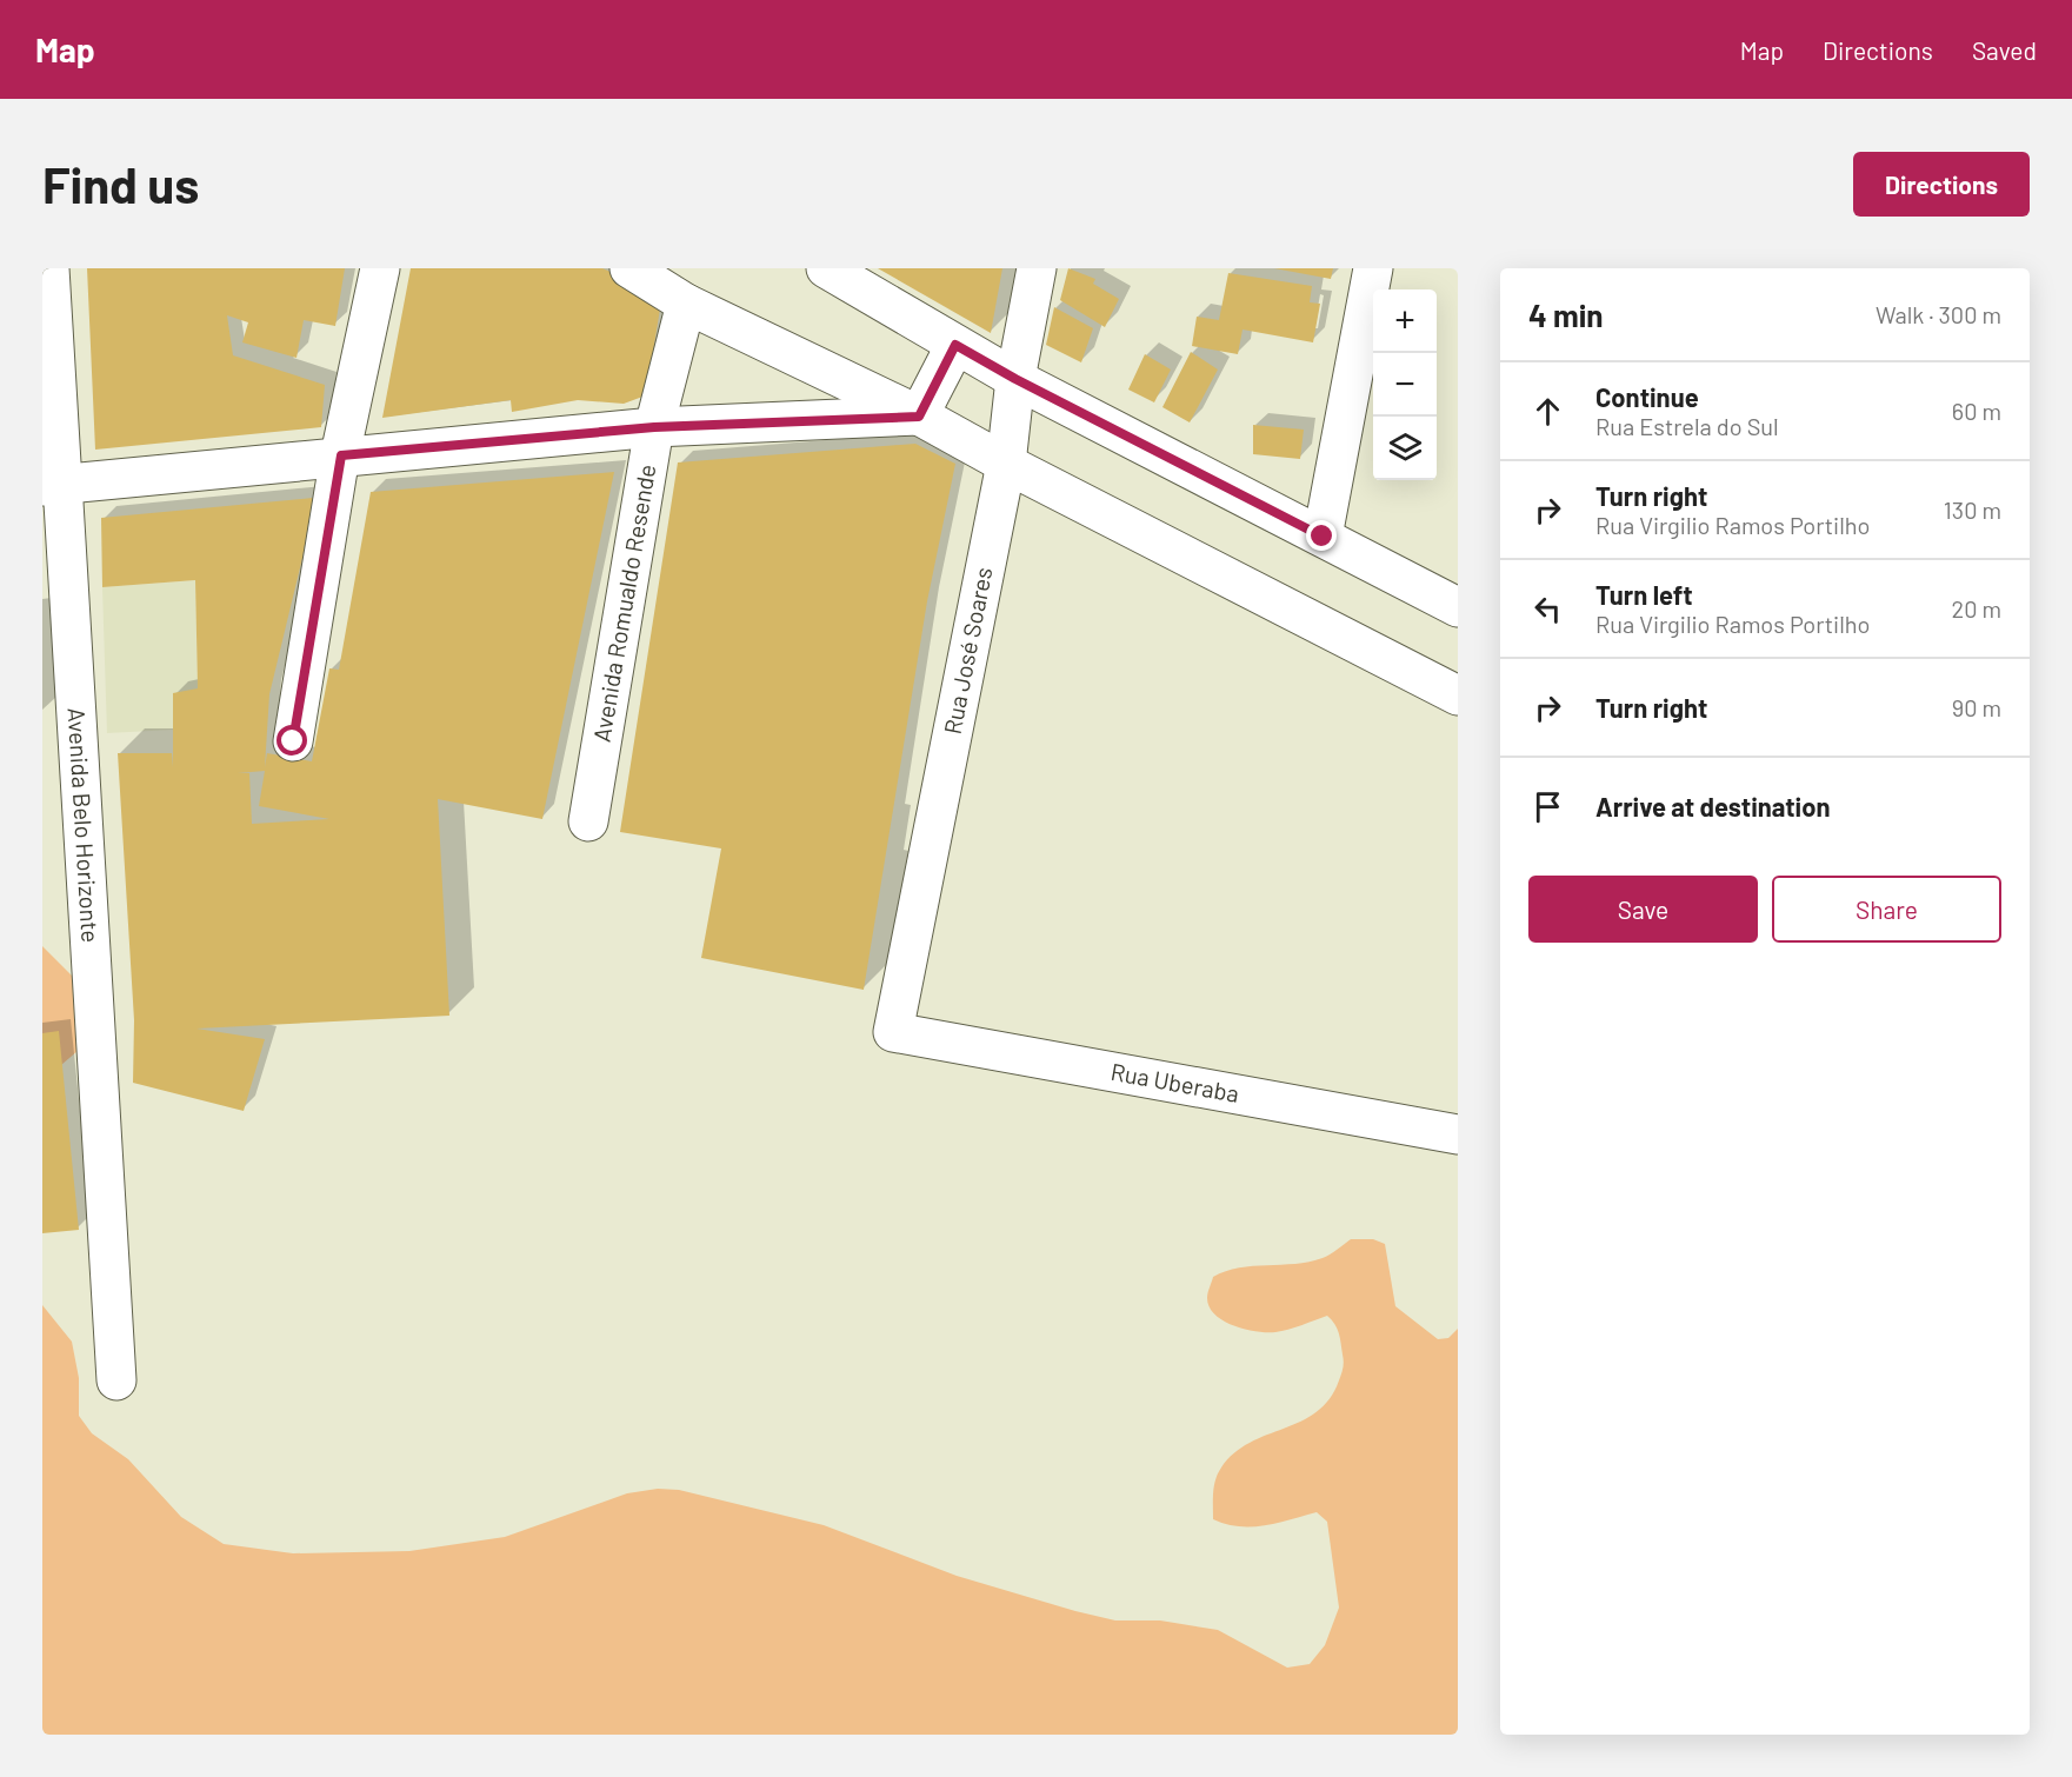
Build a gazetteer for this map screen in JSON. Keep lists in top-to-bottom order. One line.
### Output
{"streets":{"street":["Avenida Romualdo Resende","Rua José Soares","Avenida Belo Horizonte","Rua Uberaba"]},"crossings":[["Rua José Soares","Rua Uberaba"]],"page":{"header":"Map","nav":["Map","Directions","Saved"],"buttons":["Directions",["Save","Share"]],"title":"Find us","heading":["4 min","Walk · 300 m"],"map_buttons":["+","−"],"list":[["Continue","Rua Estrela do Sul","60 m"],["Turn right","Rua Virgilio Ramos Portilho","130 m"],["Turn left","Rua Virgilio Ramos Portilho","20 m"],["Turn right","90 m"],"Arrive at destination"]}}
